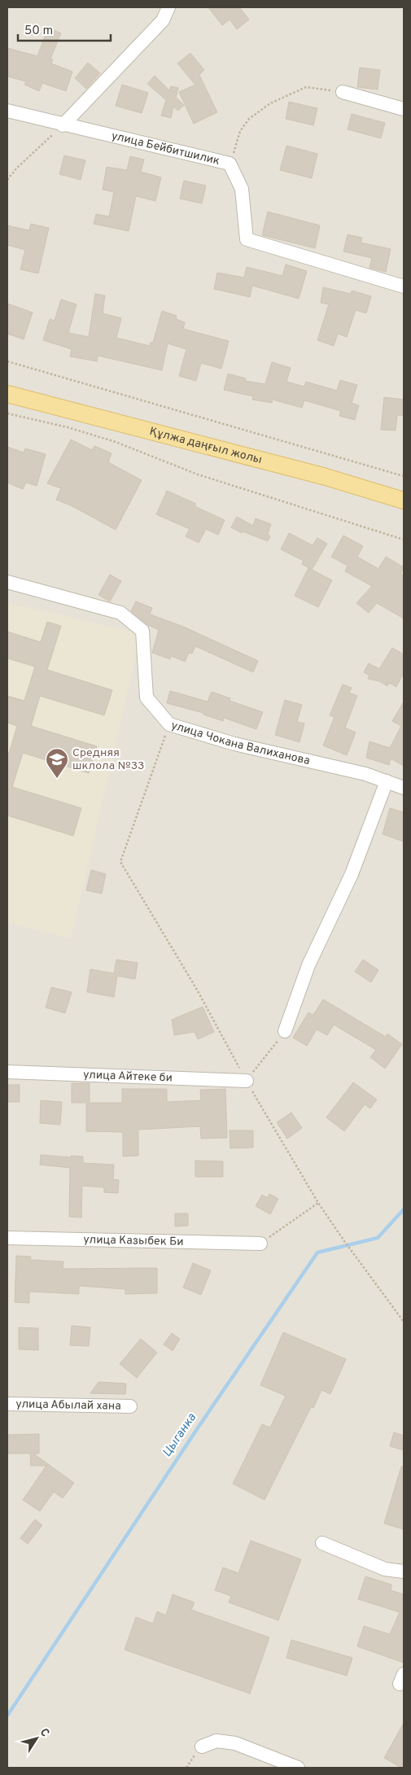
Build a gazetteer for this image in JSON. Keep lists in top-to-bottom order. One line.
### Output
{"streets":{"main road":["Құлжа даңғыл жолы"],"street":["улица Бейбитшилик","улица Чокана Валиханова","улица Айтеке би","улица Казыбек Би","улица Абылай хана"]},"water":["Цыганка"],"places":{"school or university":["Средняя шклола №33"]},"scale_bar":"50 m","north":"top right"}
